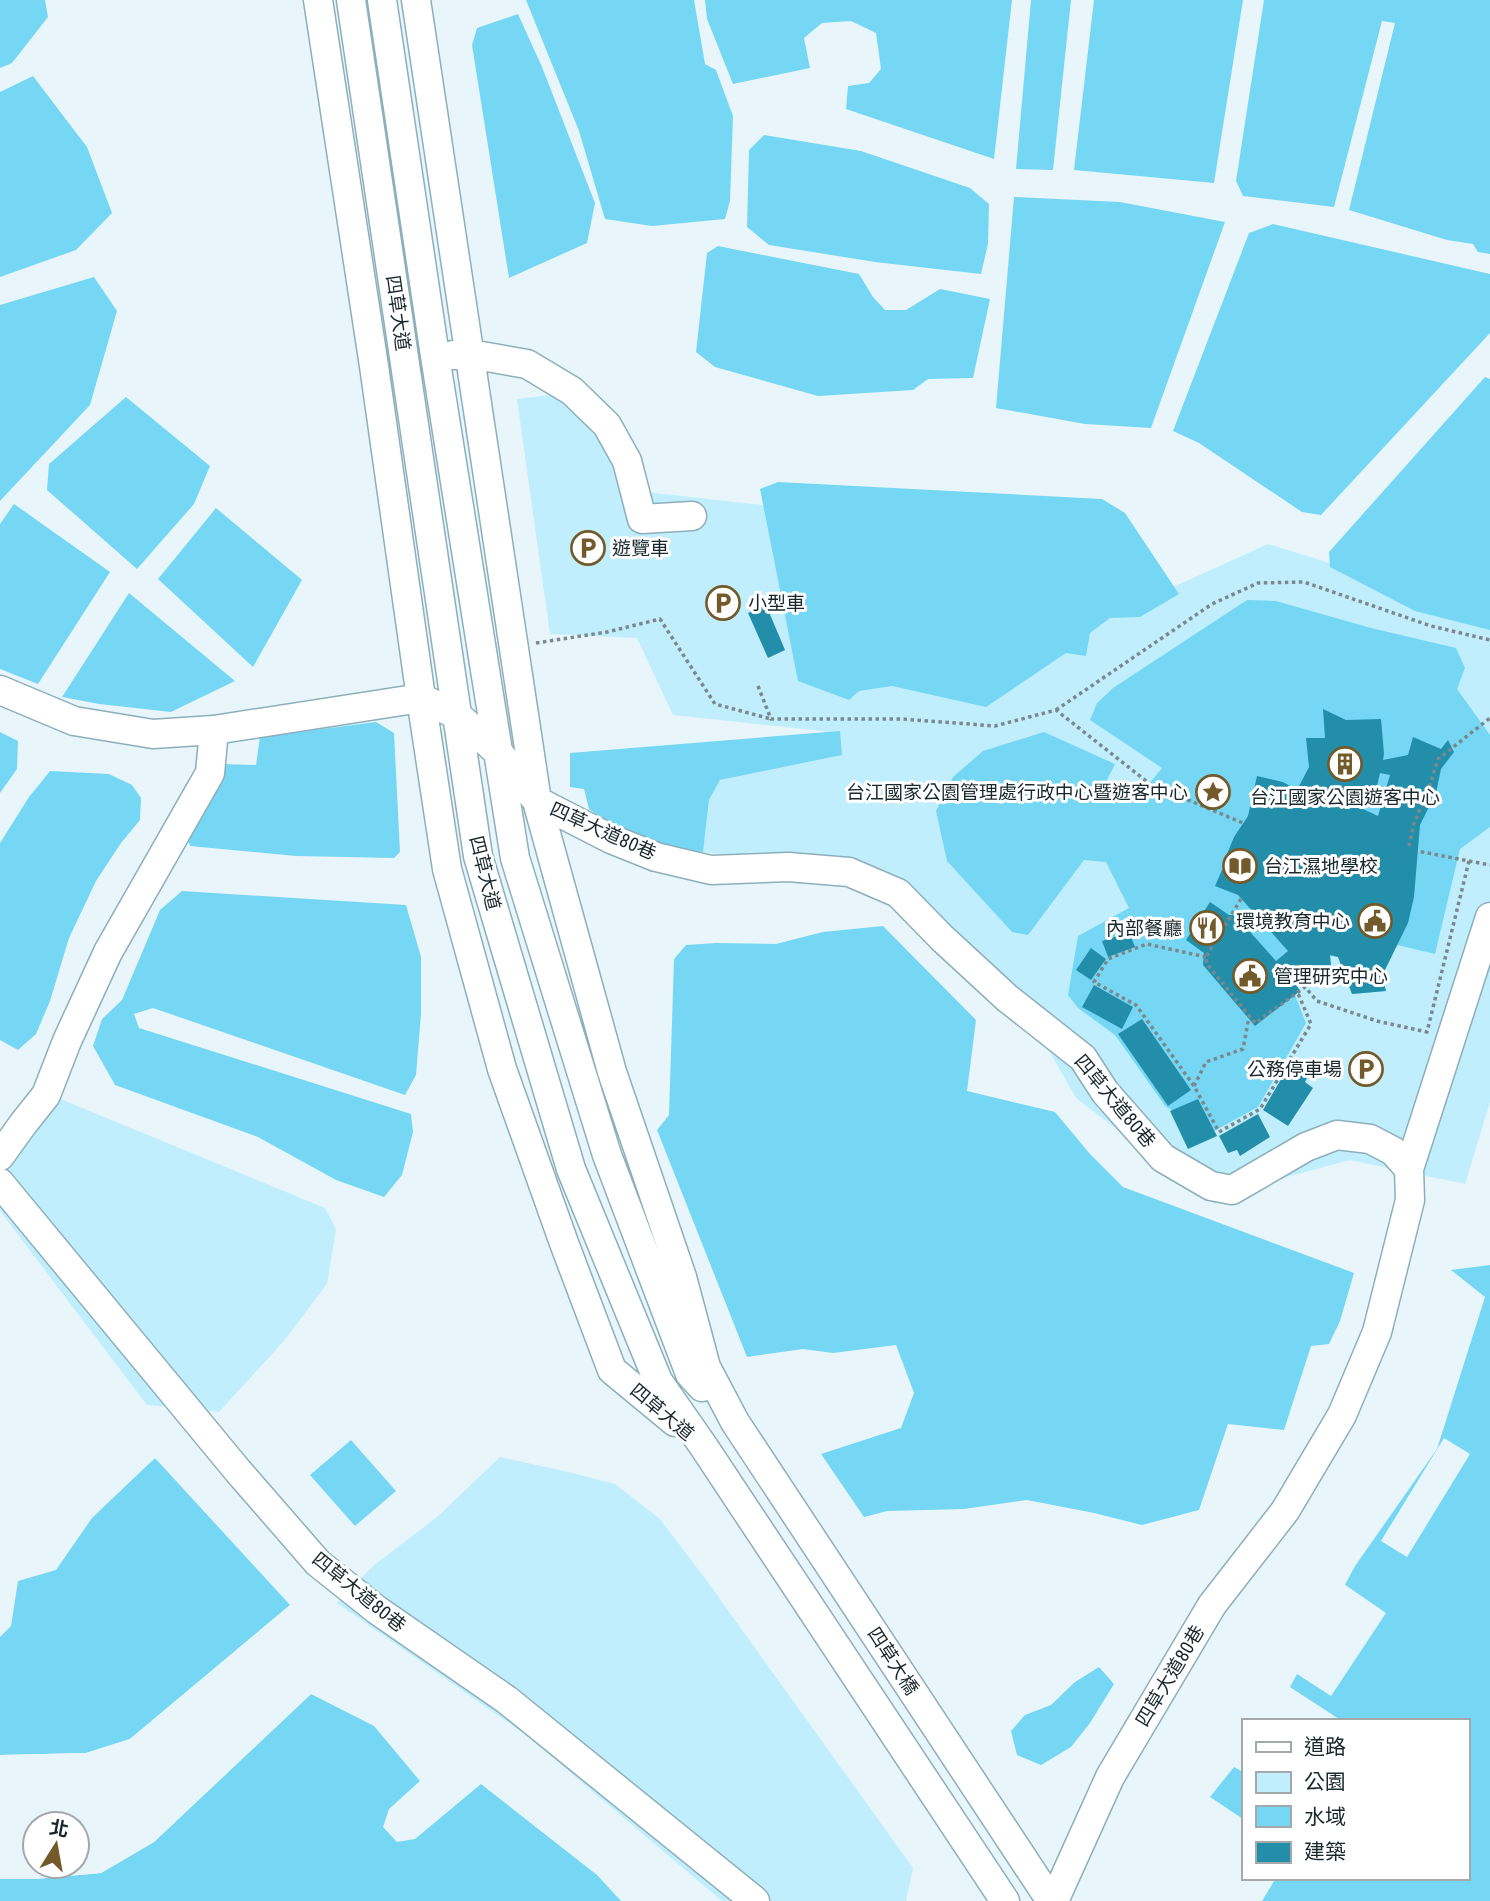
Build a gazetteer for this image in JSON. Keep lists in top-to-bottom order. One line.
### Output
{"streets":{"street":["四草大道","四草大道80巷","四草大橋"]},"crossings":[["四草大道","四草大道80巷"],["四草大道","四草大橋"],["四草大道80巷","四草大橋"]],"places":{"parking":["遊覽車","小型車","公務停車場"],"building":["台江國家公園遊客中心"],"place":["台江國家公園管理處行政中心暨遊客中心"],"library":["台江濕地學校"],"public building":["環境教育中心","管理研究中心"],"restaurant":["內部餐廳"]},"legend":["道路","公園","水域","建築"],"north":"top"}
